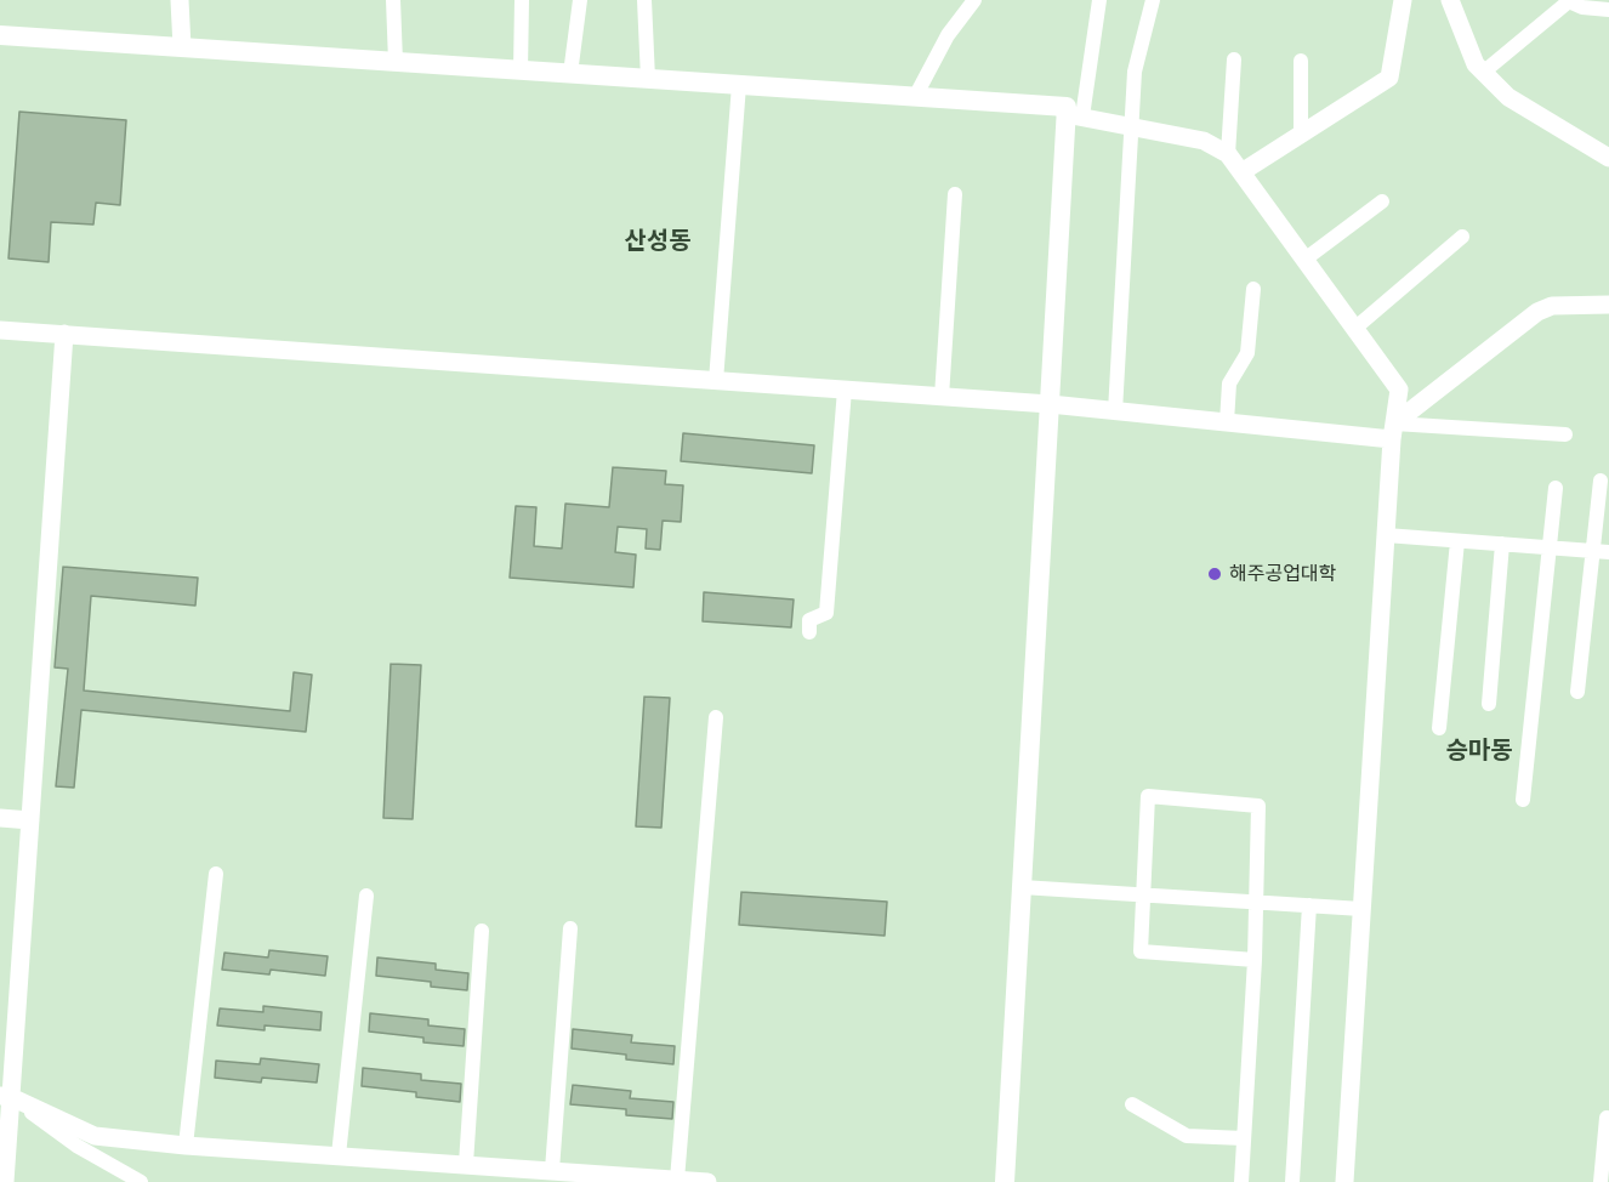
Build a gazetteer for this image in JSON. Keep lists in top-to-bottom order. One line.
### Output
{"districts":["산성동","승마동"],"places":["해주공업대학"]}
